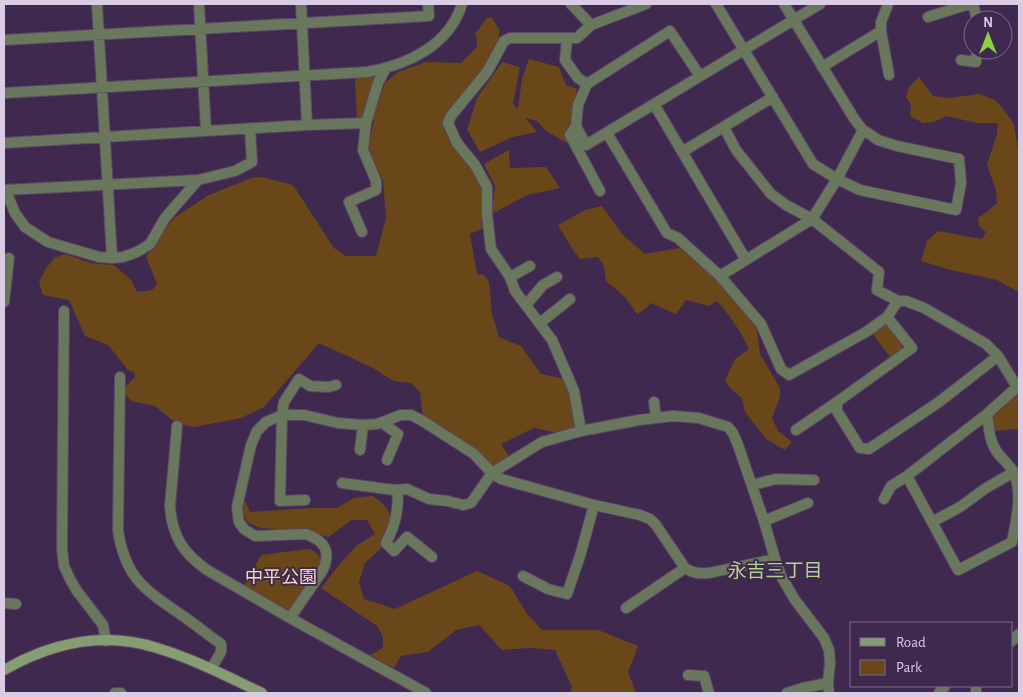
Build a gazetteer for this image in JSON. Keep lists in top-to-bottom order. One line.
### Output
{"districts":["永吉三丁目"],"parks":["中平公園"],"legend":["Road","Park"],"north":"top"}
